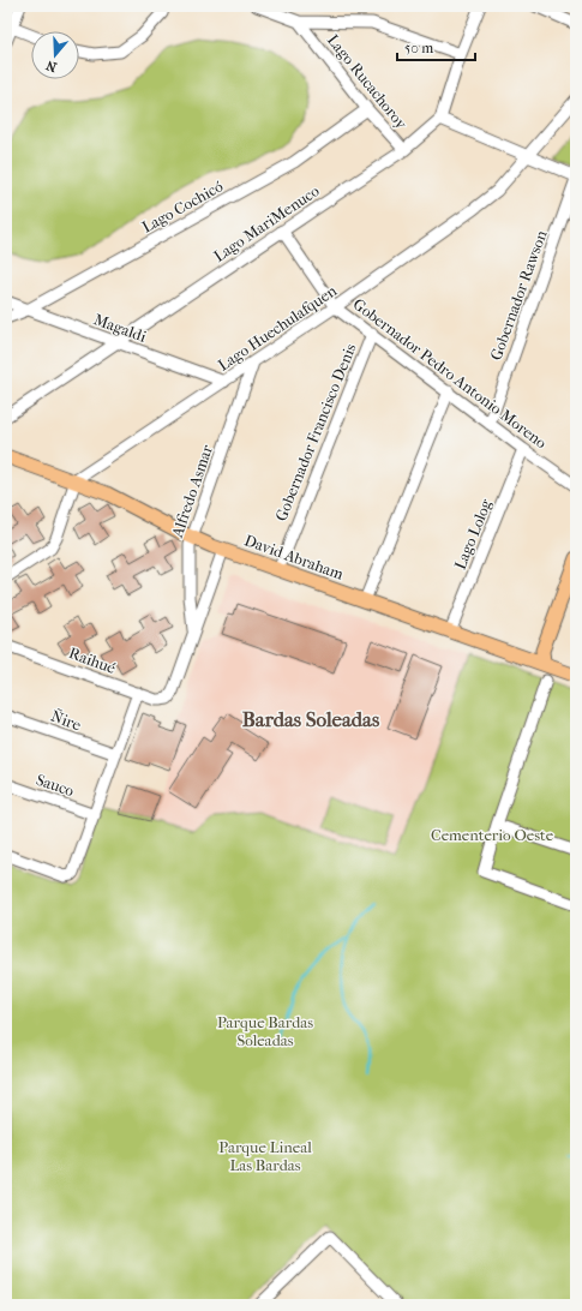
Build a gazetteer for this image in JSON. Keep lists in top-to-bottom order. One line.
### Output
{"streets":{"main road":["David Abraham"],"street":["Lago Rucachoroy","Lago Cochicó","Lago MariMenuco","Gobernador Rawson","Magaldi","Lago Huechulafquen","Gobernador Pedro Antonio Moreno","Gobernador Francisco Denis","Alfredo Asmar","Lago Lolog","Raihué","Ñire","Sauco"]},"crossings":[["Lago Rucachoroy","Lago Cochicó"],["Lago Rucachoroy","Lago MariMenuco"],["Lago Cochicó","Magaldi"],["Lago MariMenuco","Magaldi"],["Lago MariMenuco","Gobernador Pedro Antonio Moreno"],["Gobernador Rawson","Gobernador Pedro Antonio Moreno"],["Magaldi","Lago Huechulafquen"],["Lago Huechulafquen","Gobernador Pedro Antonio Moreno"],["Lago Huechulafquen","Alfredo Asmar"],["Lago Huechulafquen","David Abraham"],["Gobernador Pedro Antonio Moreno","Gobernador Francisco Denis"],["Gobernador Pedro Antonio Moreno","Lago Lolog"],["Gobernador Francisco Denis","David Abraham"],["Alfredo Asmar","David Abraham"],["Alfredo Asmar","Raihué"],["Lago Lolog","David Abraham"]],"districts":["Bardas Soleadas"],"parks":["Cementerio Oeste","Parque Bardas Soleadas","Parque Lineal Las Bardas"],"scale_bar":"50 m","north":"bottom"}
